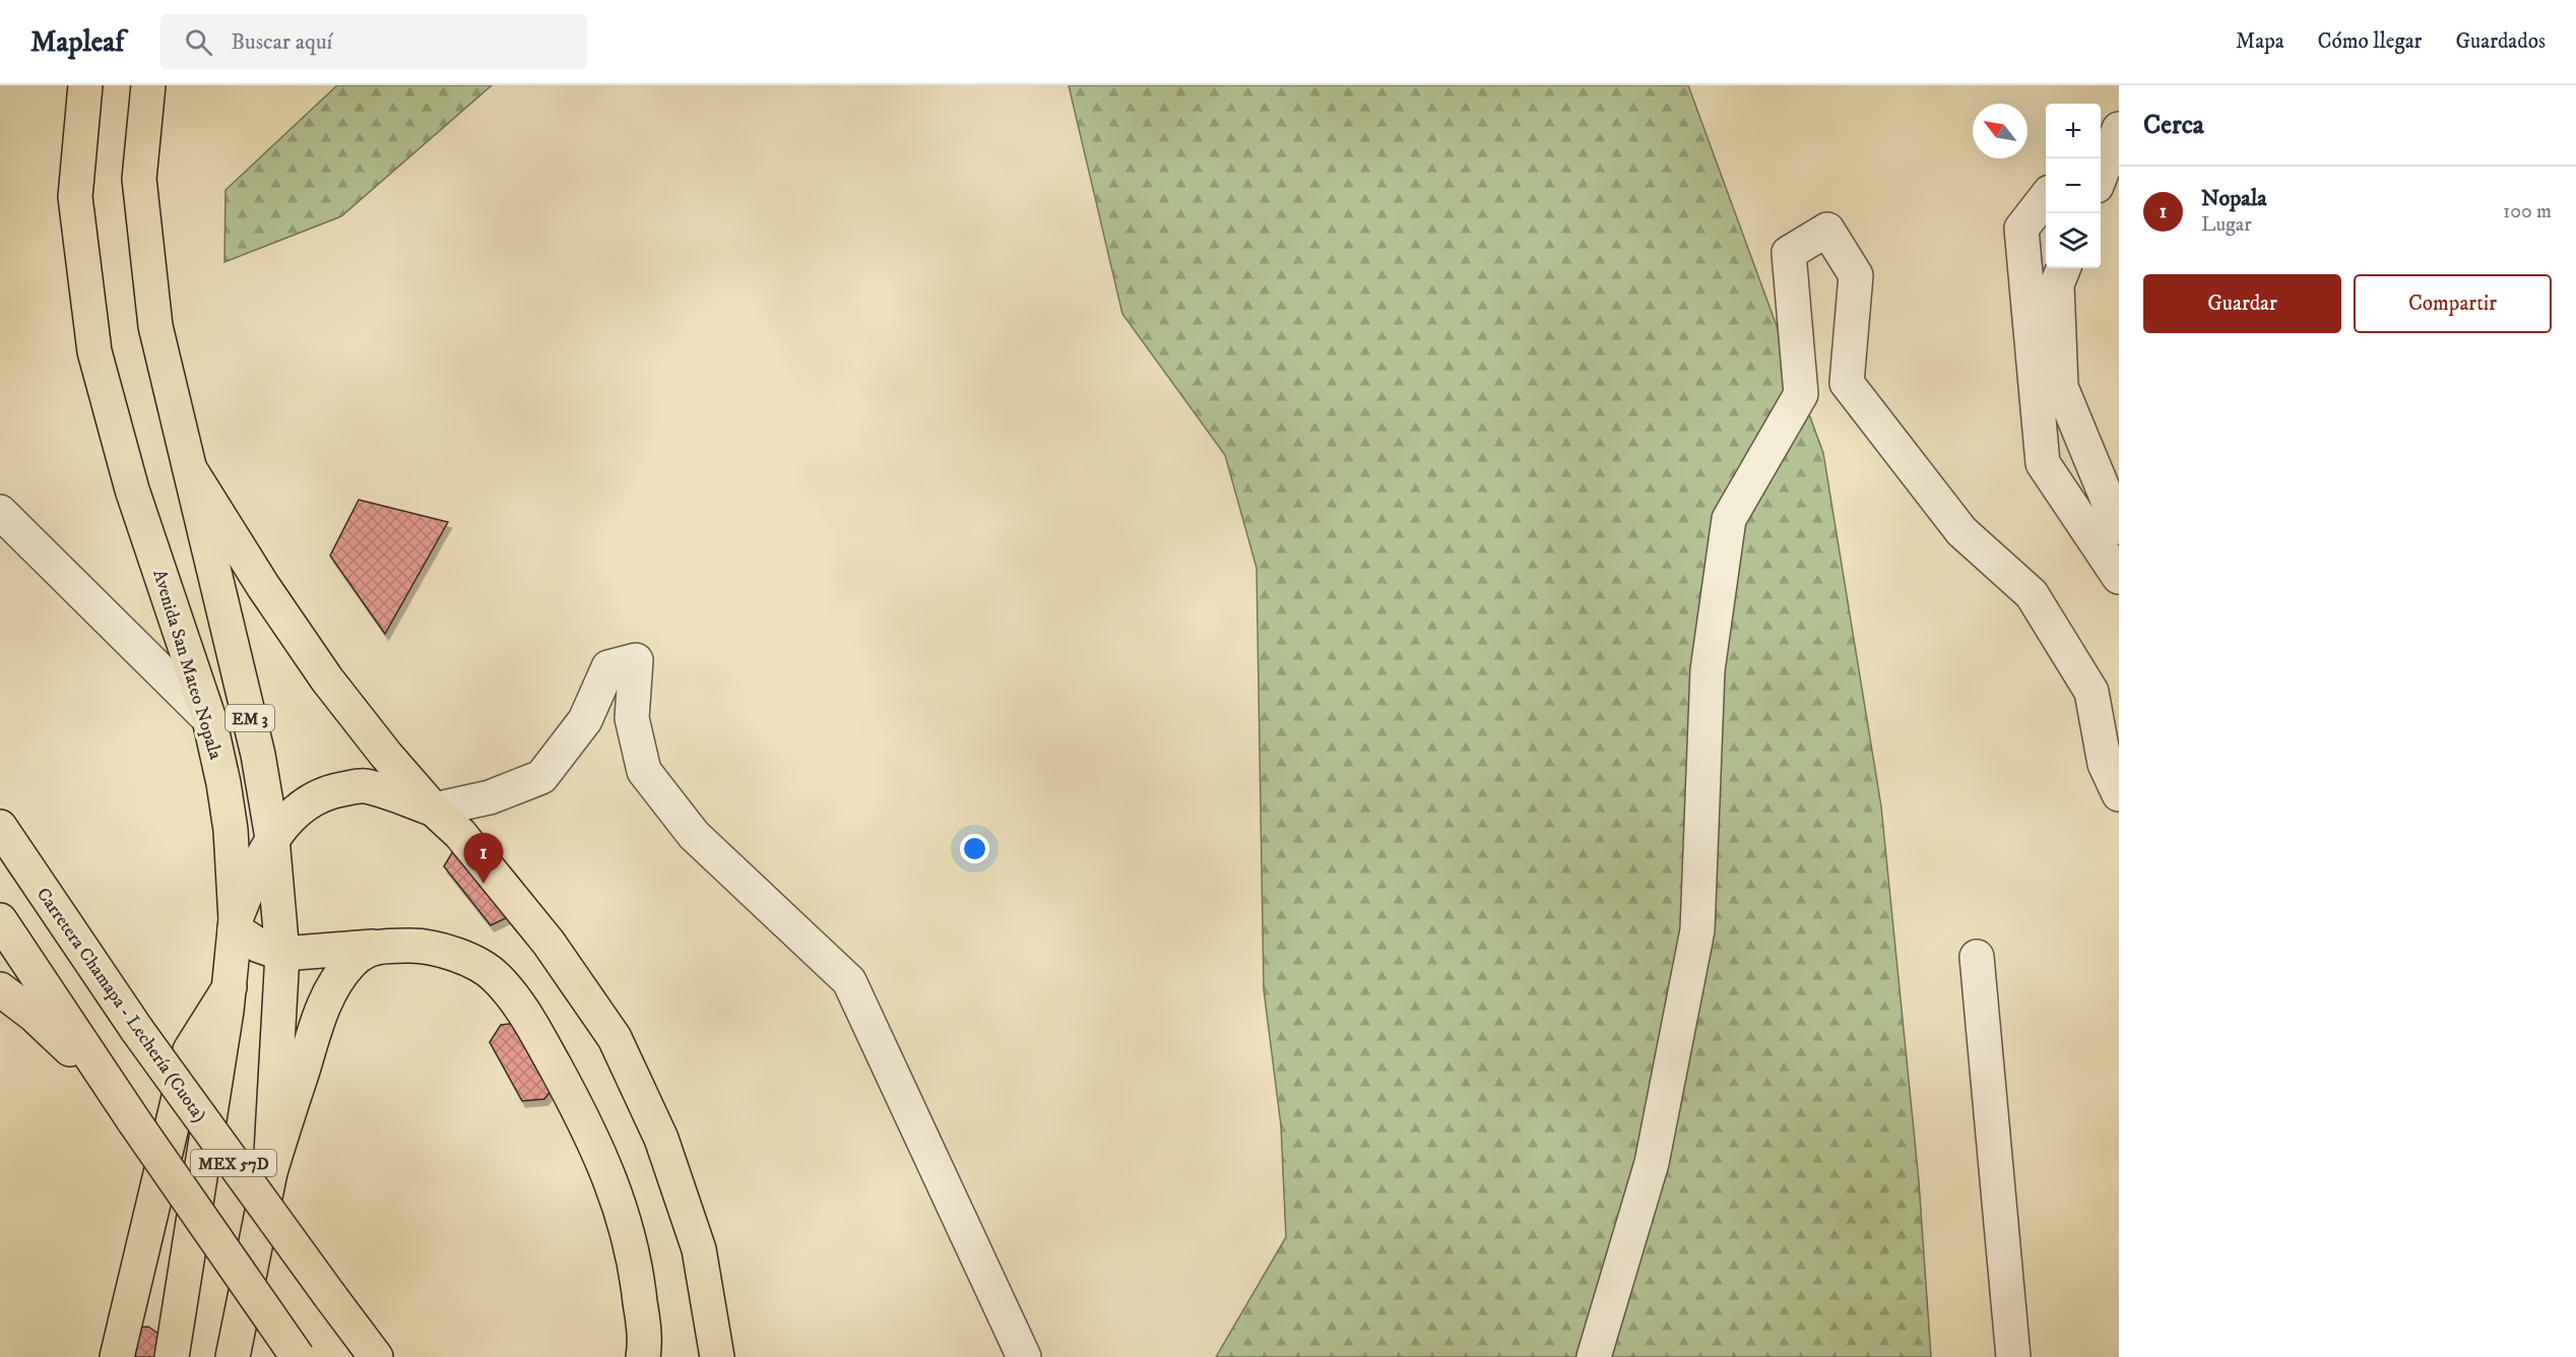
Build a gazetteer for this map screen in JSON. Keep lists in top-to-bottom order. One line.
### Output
{"streets":{"main road":["Avenida San Mateo Nopala","EM 3","Carretera Chamapa - Lechería (Cuota)","MEX 57D"]},"north":"top left","page":{"header":"Mapleaf","search":"Buscar aquí","nav":["Mapa","Cómo llegar","Guardados"],"heading":"Cerca","map_buttons":["+","−"],"list":[{"mark":"1","name":"Nopala","note":"Lugar","value":"100 m"}],"buttons":["Guardar","Compartir"],"pins":"1"}}
